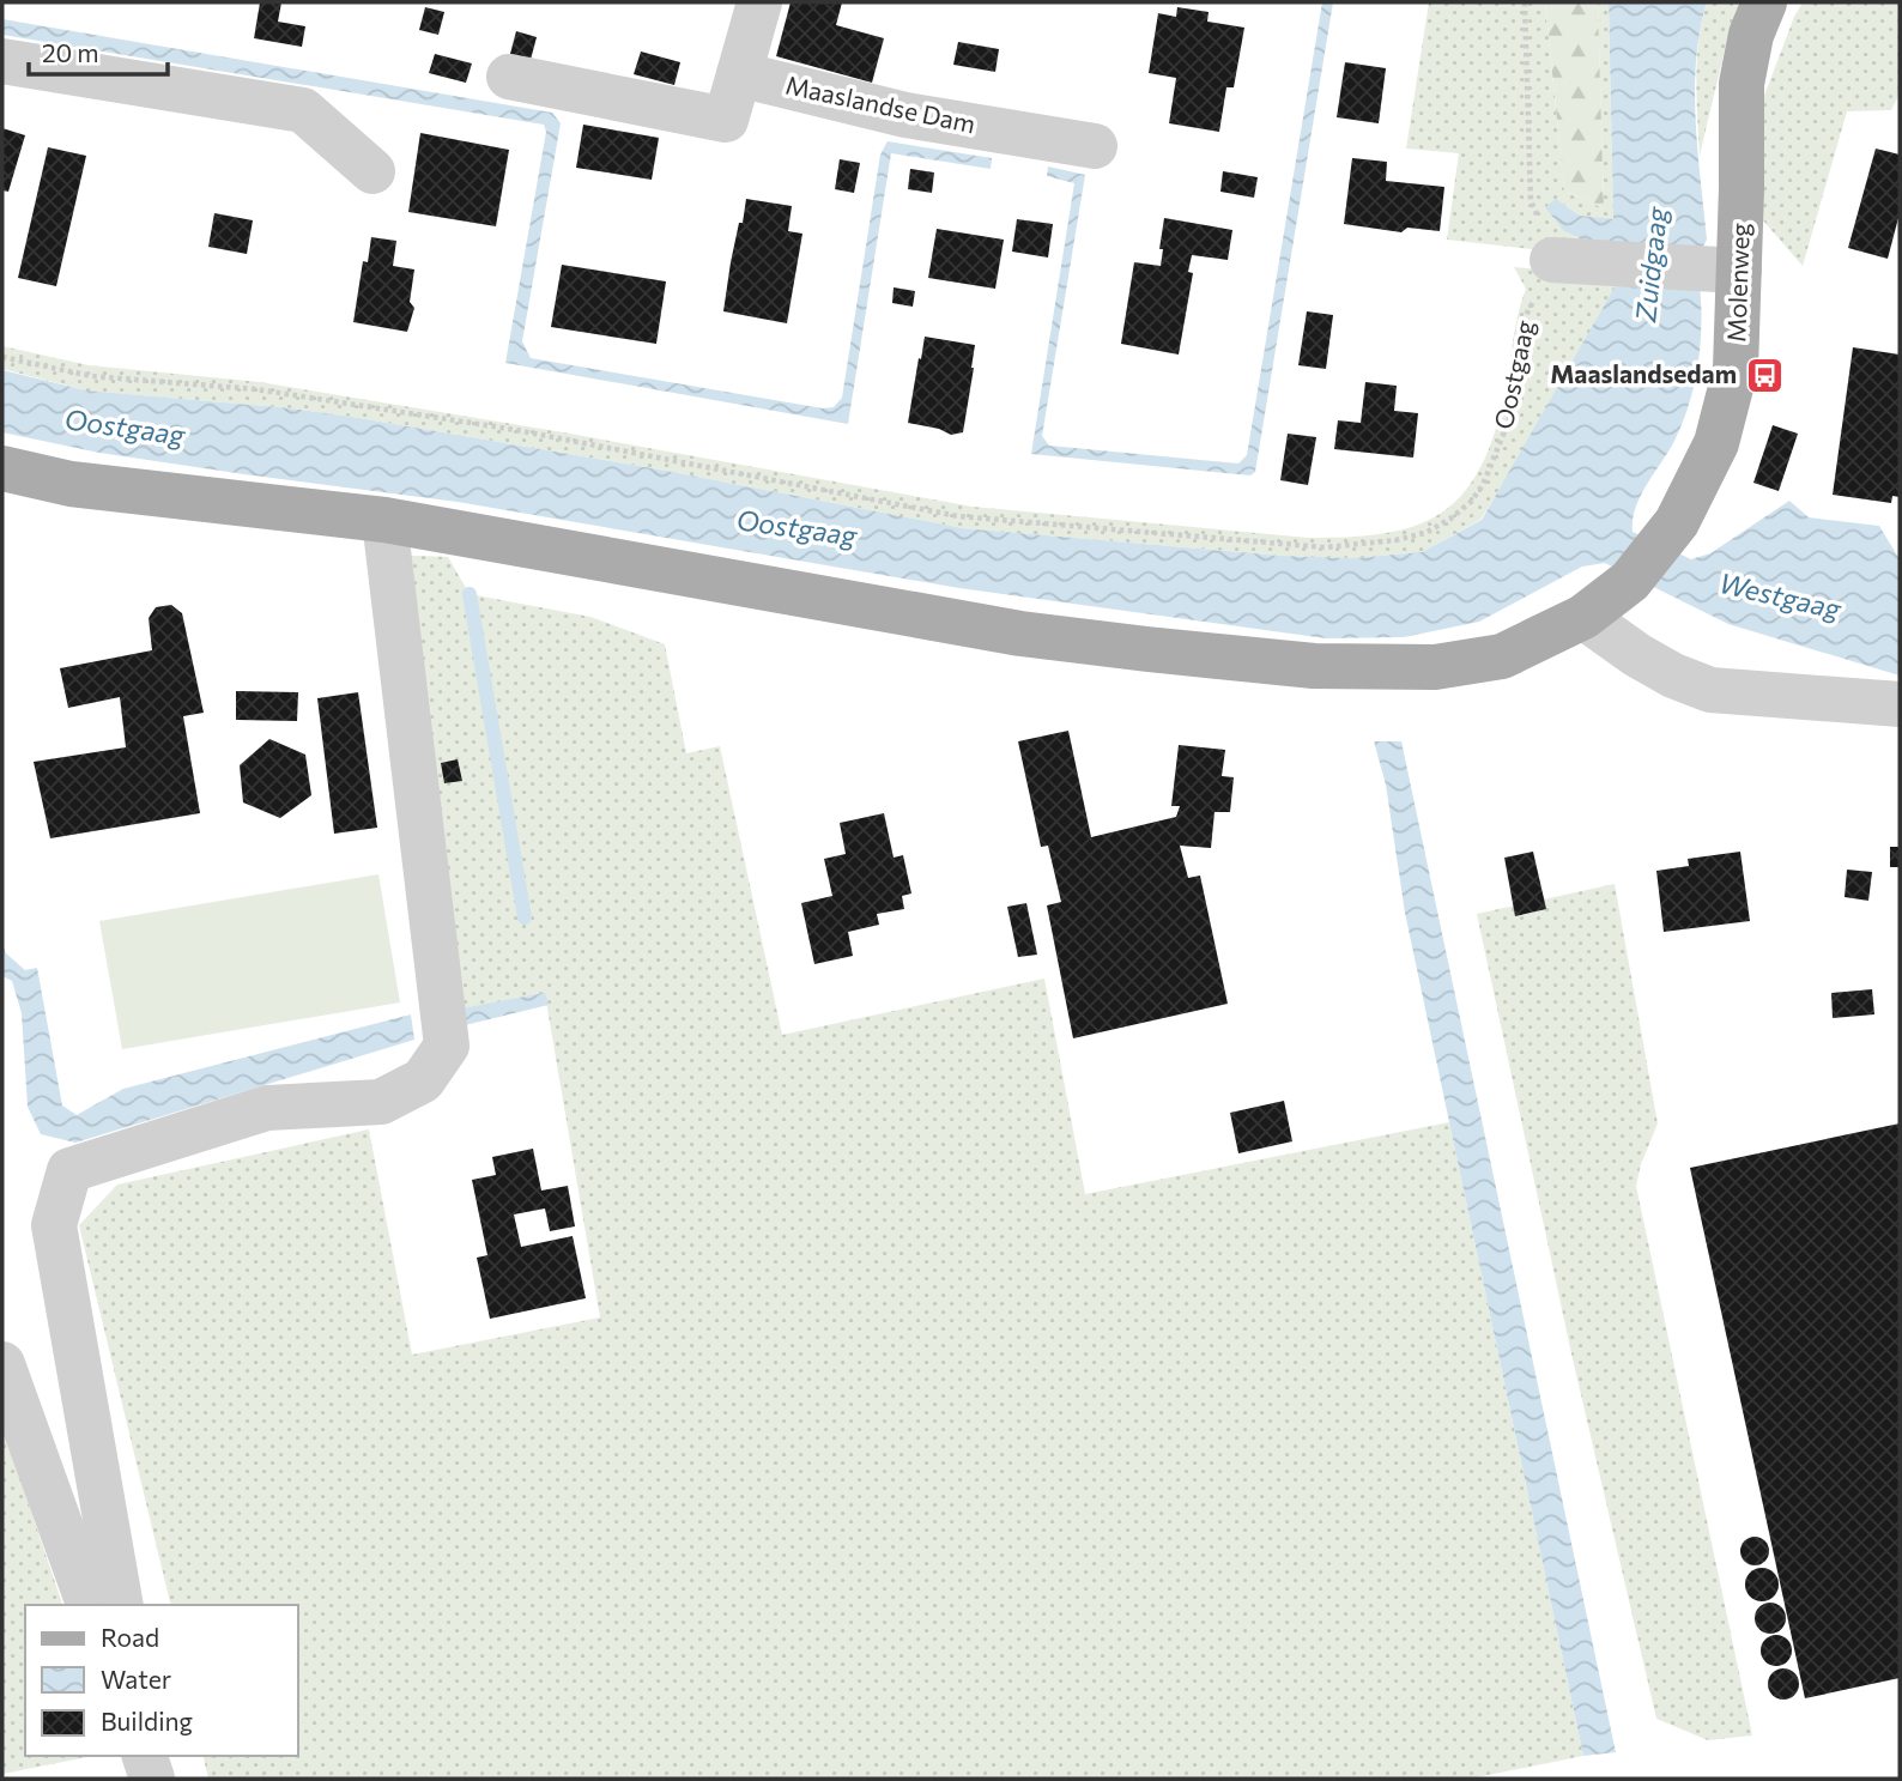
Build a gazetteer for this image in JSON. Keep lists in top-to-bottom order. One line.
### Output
{"streets":{"main road":["Molenweg"],"street":["Maaslandse Dam"],"path":["Oostgaag"]},"water":["Zuidgaag","Oostgaag","Westgaag"],"places":{"bus stop":["Maaslandsedam"]},"legend":["Road","Water","Building"],"scale_bar":"20 m"}
